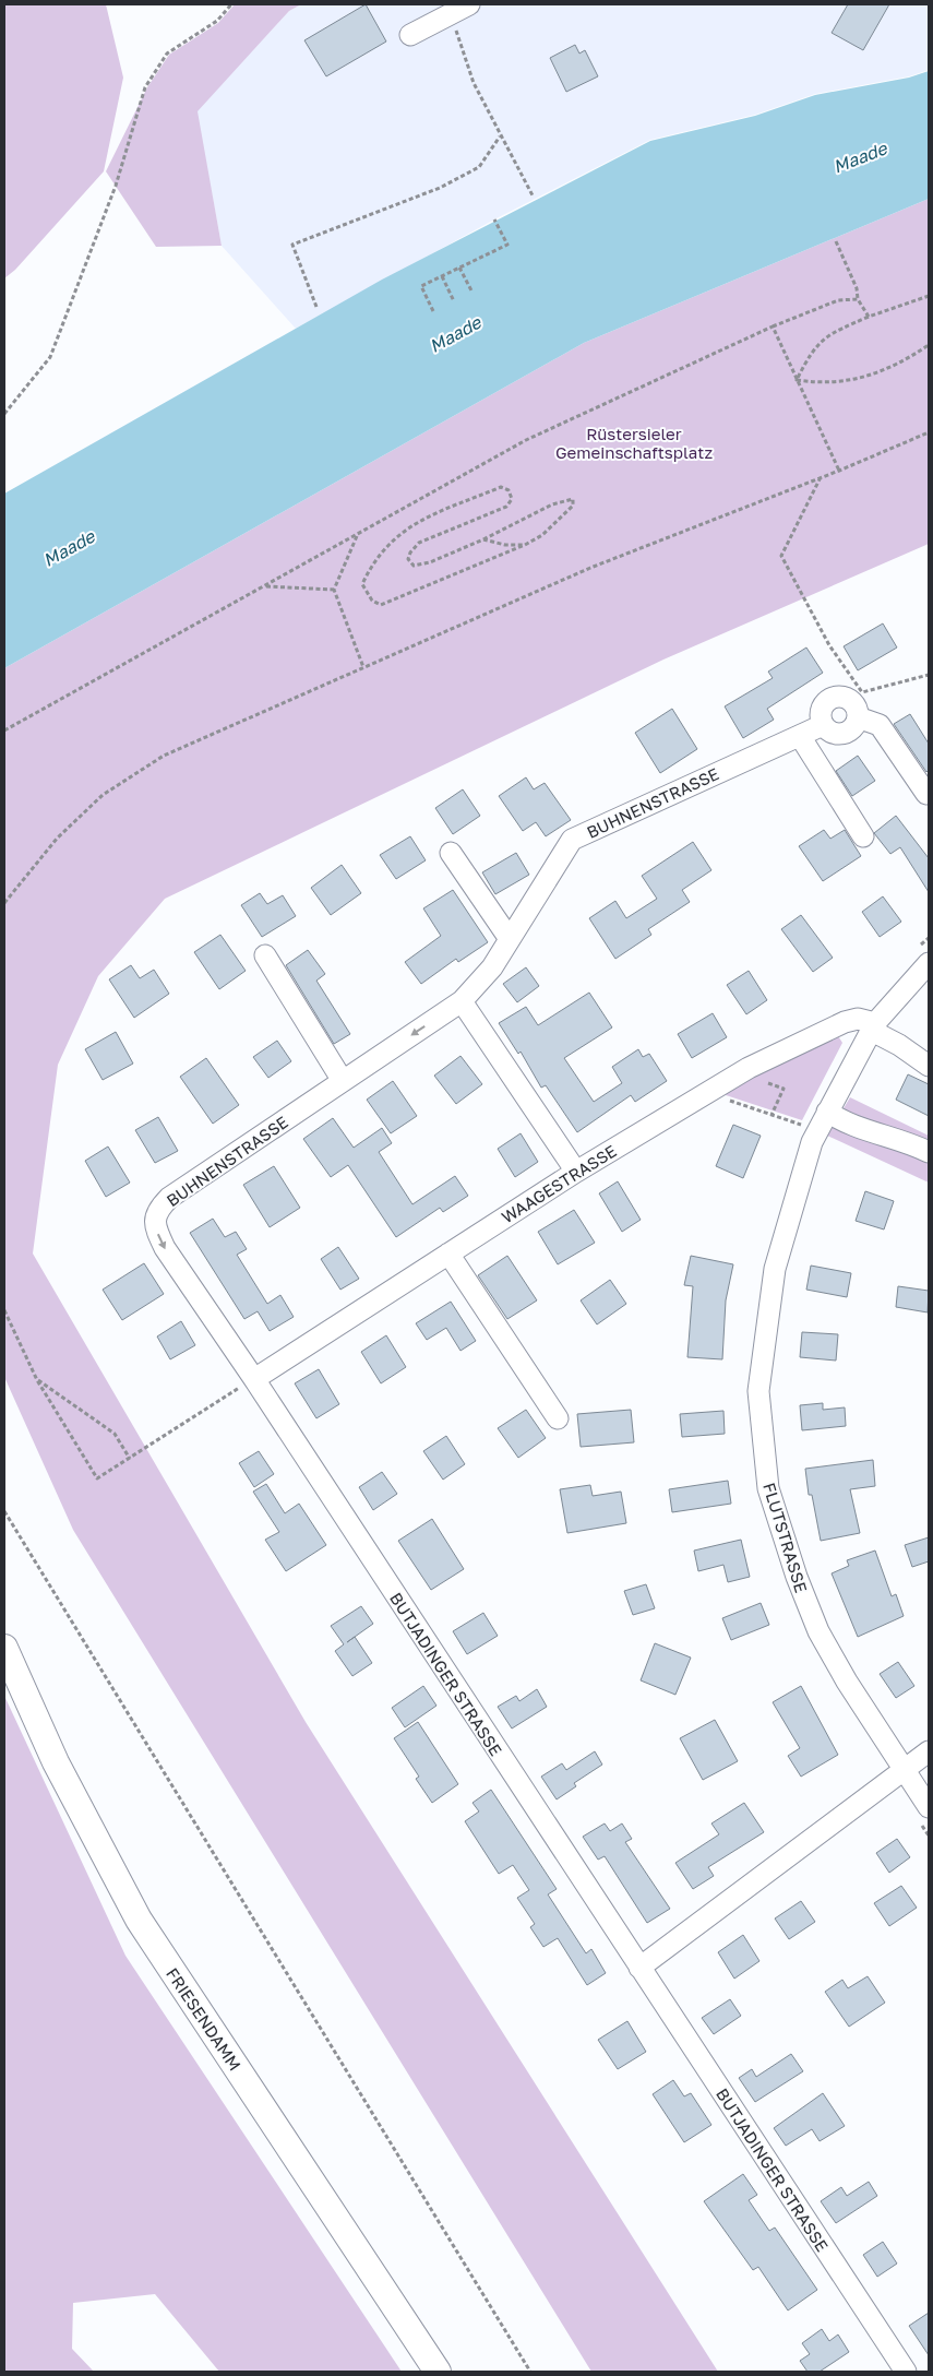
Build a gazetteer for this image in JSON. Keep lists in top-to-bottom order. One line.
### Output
{"streets":{"main road":["FRIESENDAMM"],"street":["BUHNENSTRASSE","WAAGESTRASSE","FLUTSTRASSE","BUTJADINGER STRASSE"]},"crossings":[["BUHNENSTRASSE","WAAGESTRASSE"],["BUHNENSTRASSE","BUTJADINGER STRASSE"],["WAAGESTRASSE","BUTJADINGER STRASSE"]],"water":["Maade"],"parks":["Rüstersieler Gemeinschaftsplatz"]}
